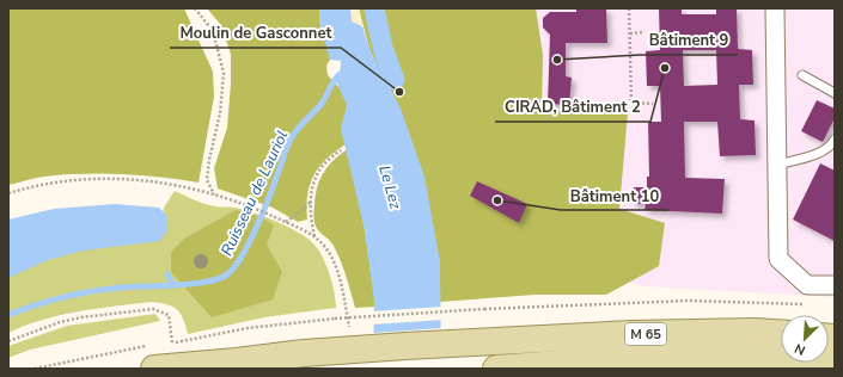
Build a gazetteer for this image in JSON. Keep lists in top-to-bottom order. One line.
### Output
{"streets":{"main road":["M 65"]},"water":["Le Lez","Ruisseau de Lauriol"],"places":["Bâtiment 9","CIRAD, Bâtiment 2","Moulin de Gasconnet","Bâtiment 10"],"north":"bottom left"}
